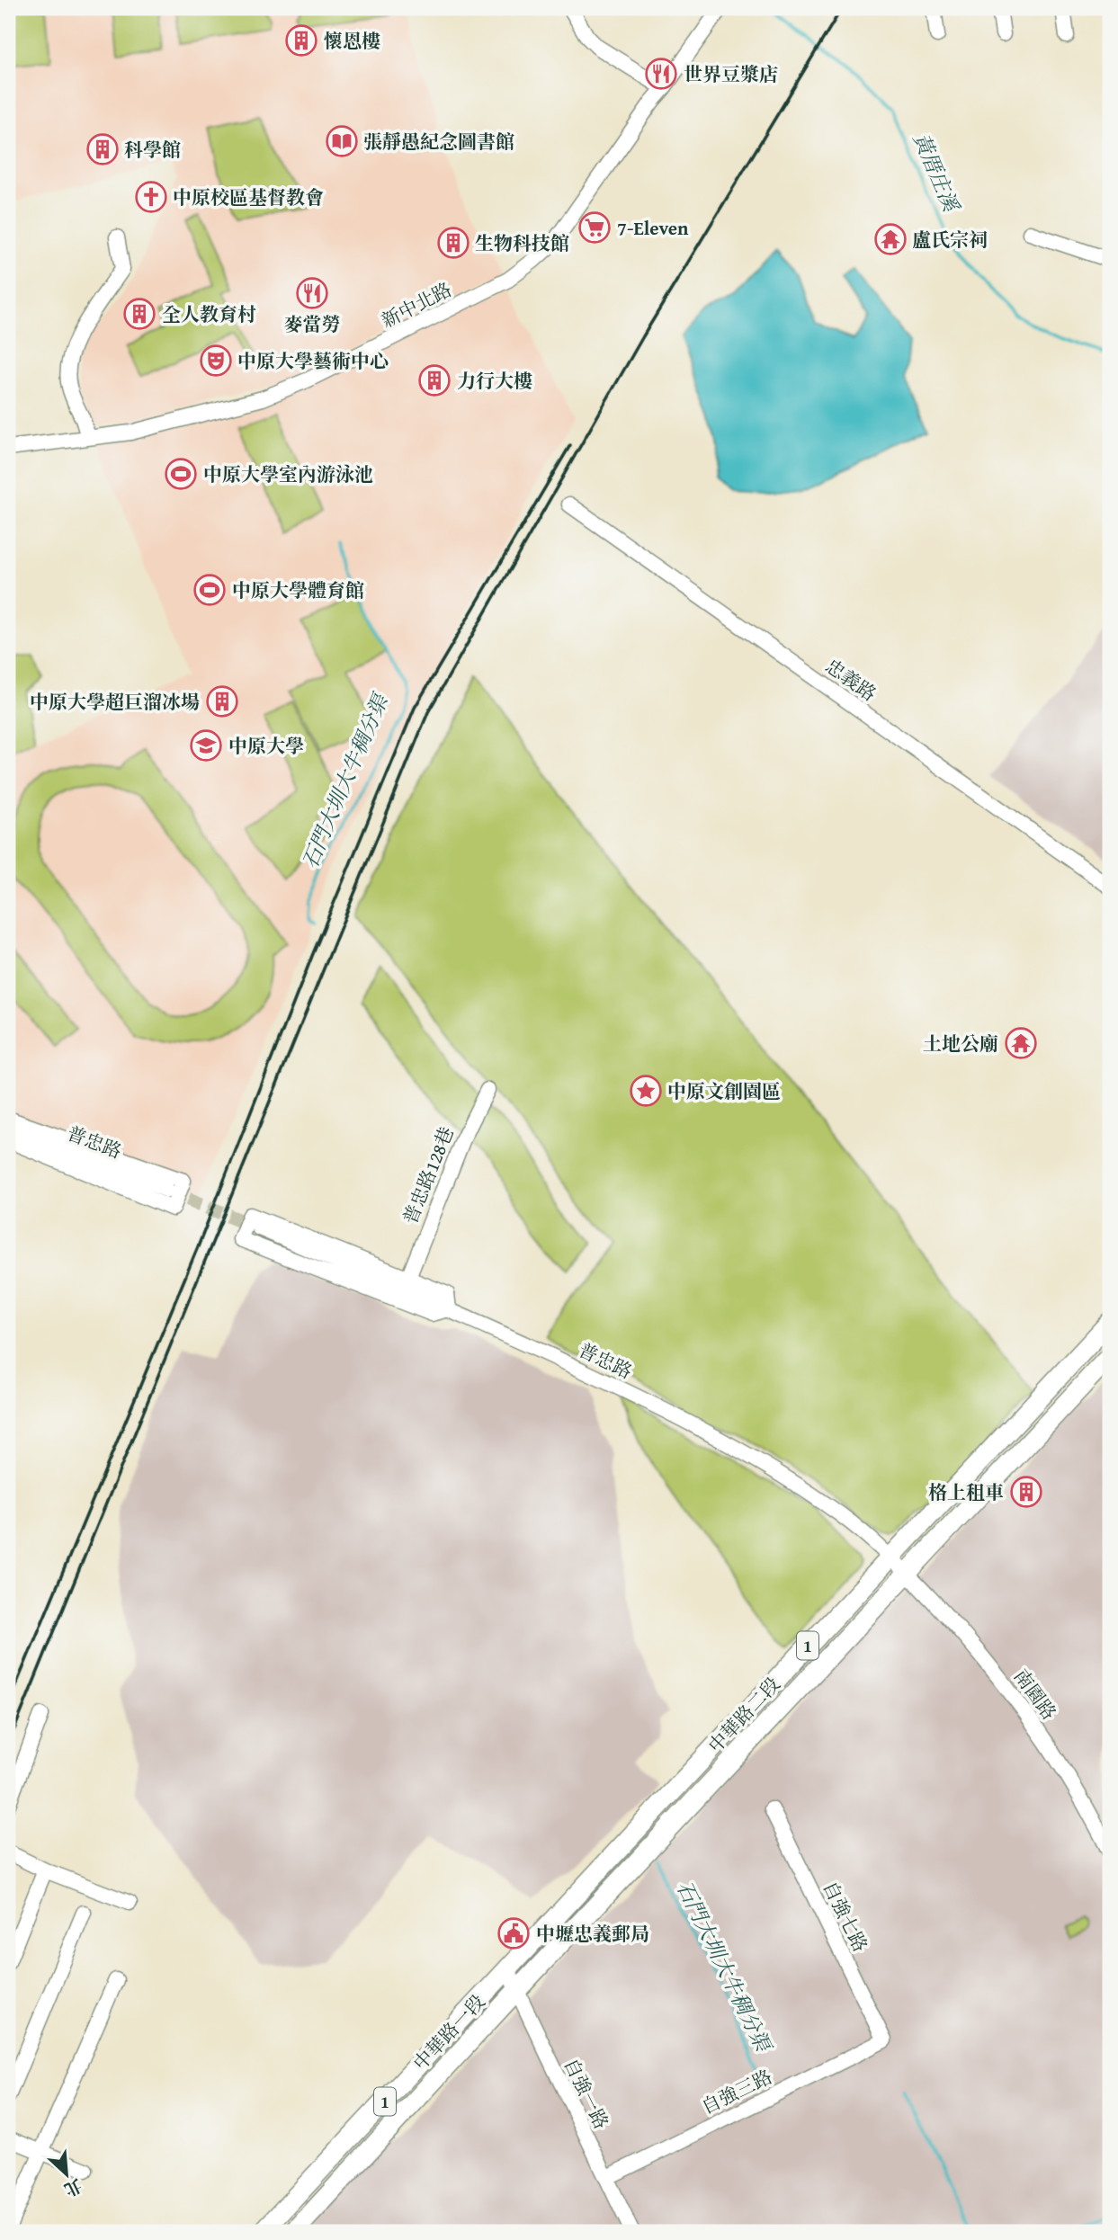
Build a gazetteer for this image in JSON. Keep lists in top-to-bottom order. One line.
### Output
{"streets":{"main road":["1","中華路二段","中華路一段"],"street":["新中北路","忠義路","普忠路","普忠路128巷","南園路","自強七路","自強三路","自強一路"]},"crossings":[["普忠路","南園路"],["普忠路","中華路二段"],["南園路","中華路二段"],["中華路二段","中華路一段"],["中華路二段","自強一路"],["自強七路","自強三路"],["中華路一段","自強一路"],["自強三路","自強一路"]],"water":["黃厝庄溪","石門大圳大牛稠分渠"],"places":{"building":["懷恩樓","科學館","生物科技館","全人教育村","力行大樓","中原大學超巨溜冰場","格上租車"],"restaurant":["世界豆漿店","麥當勞"],"library":["張靜愚紀念圖書館"],"church":["中原校區基督教會"],"supermarket":["7-Eleven"],"temple":["盧氏宗祠","土地公廟"],"theatre":["中原大學藝術中心"],"sports":["中原大學室內游泳池","中原大學體育館"],"school or university":["中原大學"],"place":["中原文創園區"],"public building":["中壢忠義郵局"]},"north":"bottom right"}
